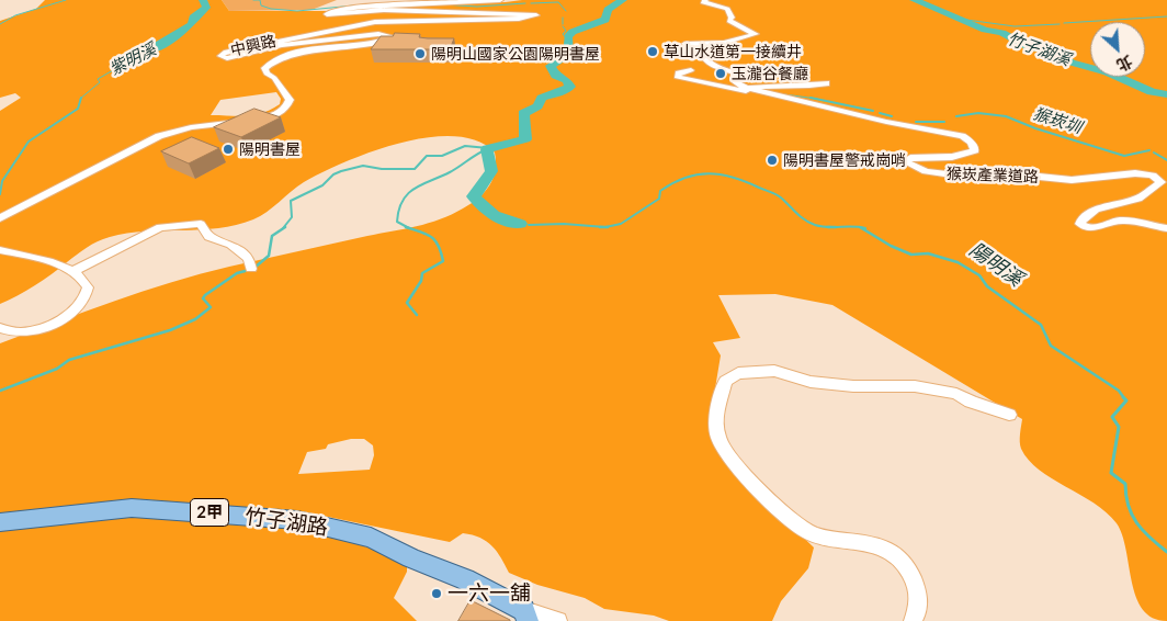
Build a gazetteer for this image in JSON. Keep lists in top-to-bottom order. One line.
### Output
{"streets":{"main road":["2甲","竹子湖路"],"street":["中興路","猴崁產業道路"]},"water":["竹子湖溪","紫明溪","猴崁圳","陽明溪"],"places":["草山水道第一接續井","陽明山國家公園陽明書屋","玉瀧谷餐廳","陽明書屋","陽明書屋警戒崗哨","一六一舖"],"north":"bottom right"}
